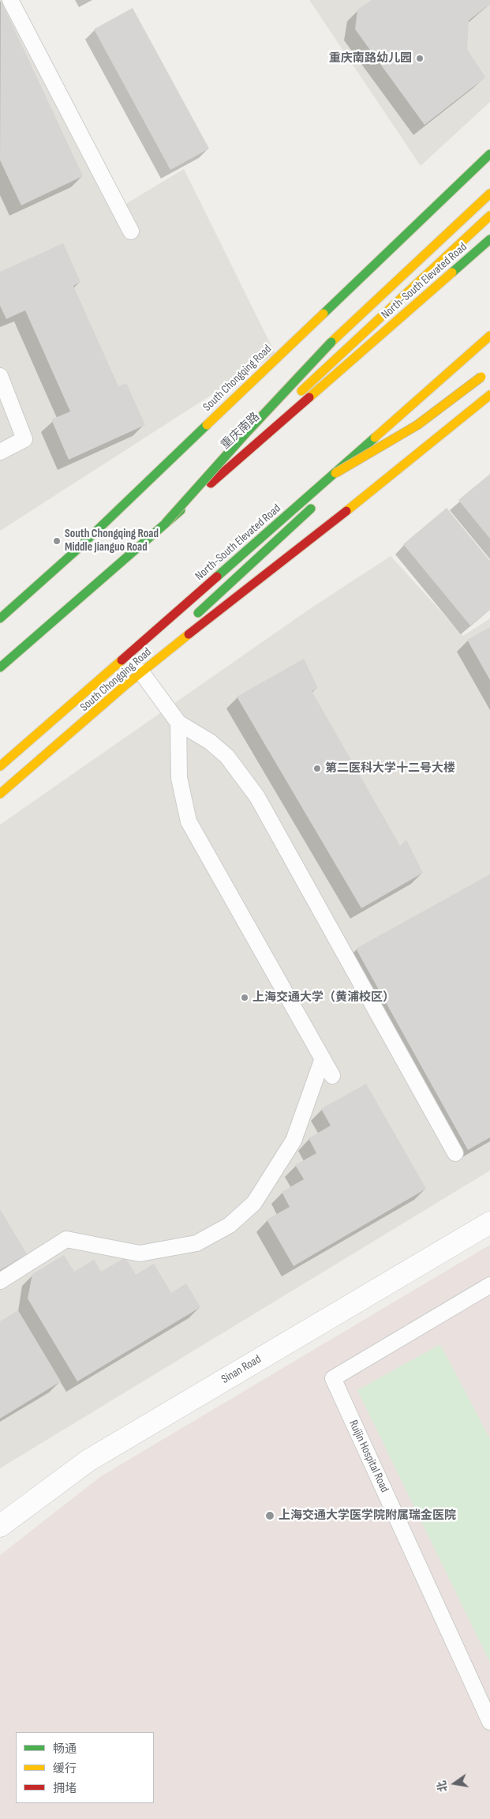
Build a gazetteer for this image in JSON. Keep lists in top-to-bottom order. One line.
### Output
{"streets":{"main road":["North-South Elevated Road","South Chongqing Road","重庆南路"],"street":["Sinan Road"],"lane":["Ruijin Hospital Road"]},"places":["重庆南路幼儿园","South Chongqing Road Middle Jianguo Road","第二医科大学十二号大楼","上海交通大学（黄浦校区）","上海交通大学医学院附属瑞金医院"],"legend":["畅通","缓行","拥堵"],"north":"left"}
